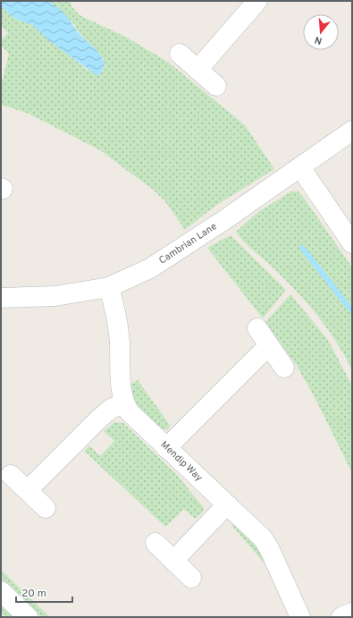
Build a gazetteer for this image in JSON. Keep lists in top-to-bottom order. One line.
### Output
{"streets":{"street":["Cambrian Lane","Mendip Way"]},"crossings":[["Cambrian Lane","Mendip Way"]],"scale_bar":"20 m","north":"bottom"}
